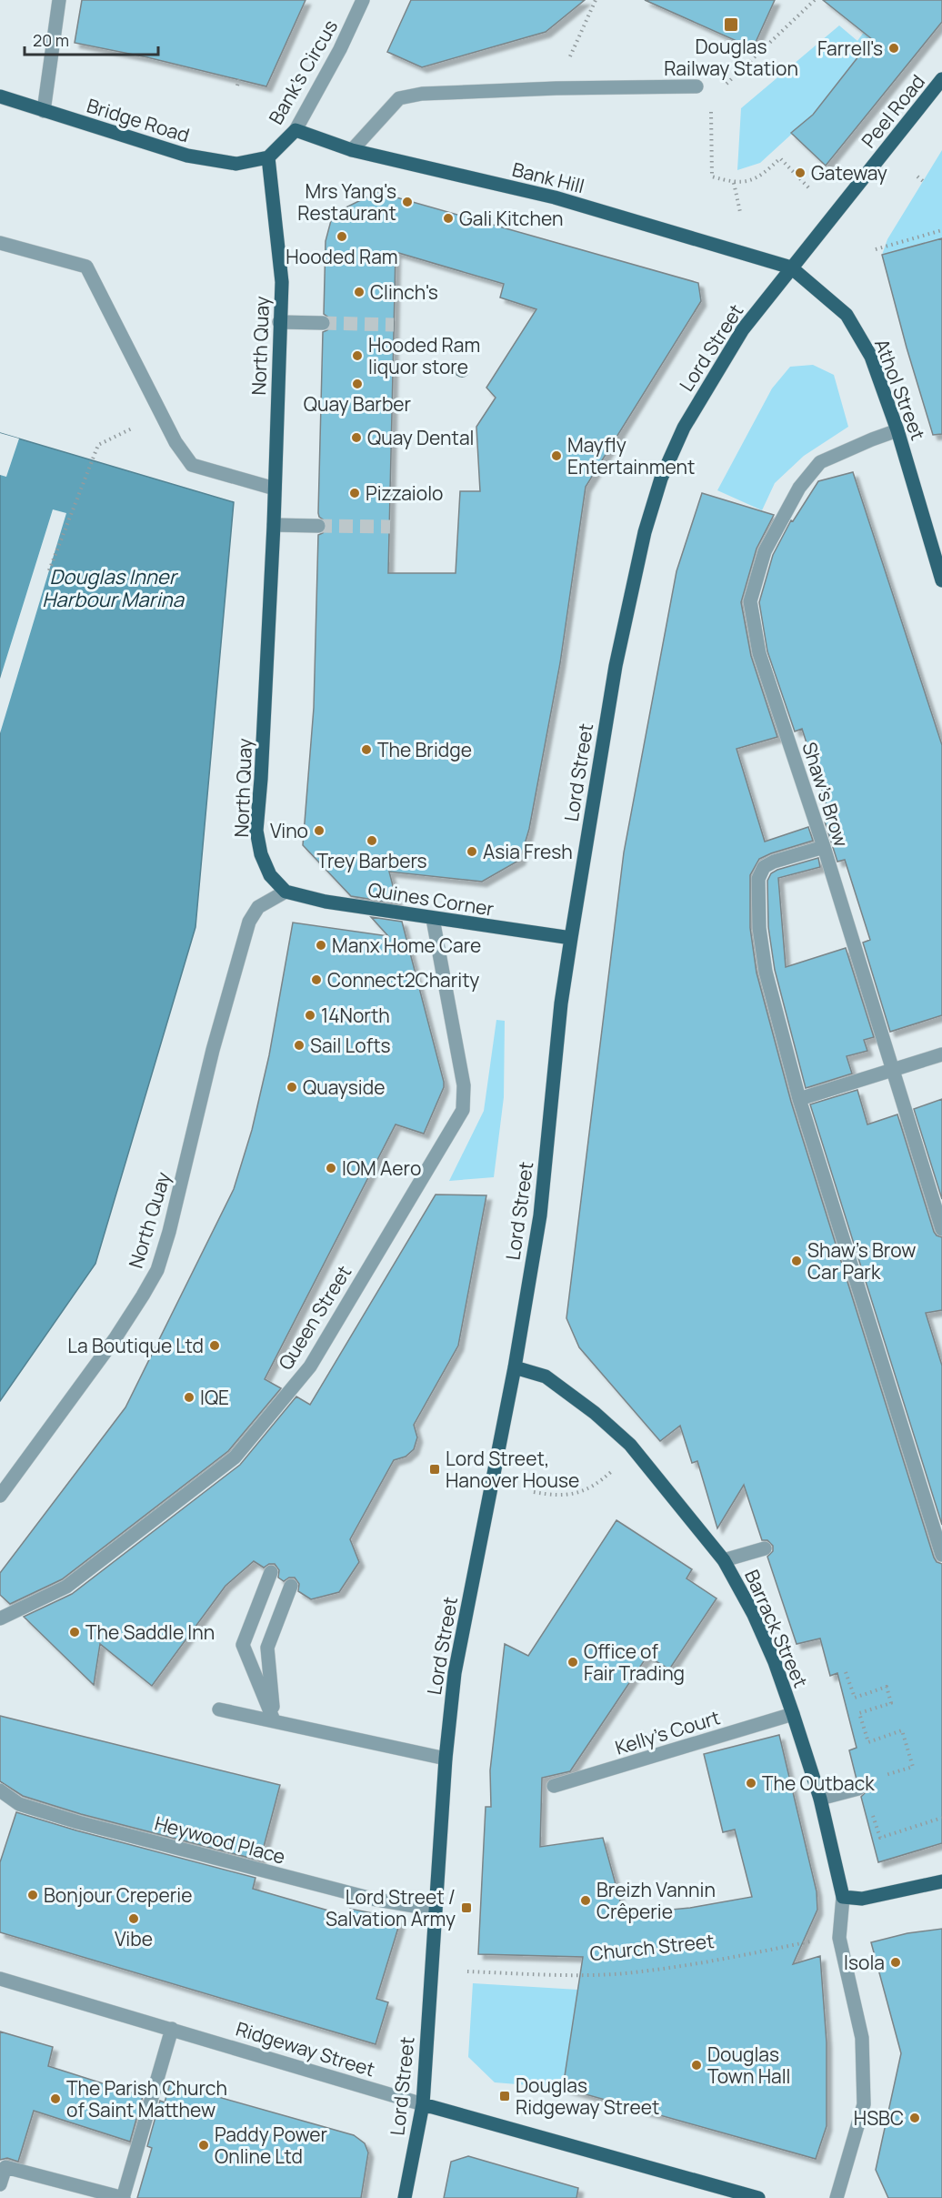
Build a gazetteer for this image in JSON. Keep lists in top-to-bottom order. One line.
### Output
{"streets":{"main road":["Bank's Circus","Peel Road","Bridge Road","Bank Hill","North Quay","Lord Street","Athol Street","Quines Corner","Barrack Street","Ridgeway Street"],"street":["Shaw's Brow","Queen Street","Kelly's Court","Heywood Place"],"path":["Church Street"]},"crossings":[["Bank's Circus","Bridge Road"],["Bank's Circus","Bank Hill"],["Bank's Circus","North Quay"],["Peel Road","Bank Hill"],["Peel Road","Lord Street"],["Peel Road","Athol Street"],["Bridge Road","North Quay"],["Bank Hill","Lord Street"],["Bank Hill","Athol Street"],["North Quay","Quines Corner"],["Lord Street","Athol Street"],["Lord Street","Quines Corner"],["Lord Street","Barrack Street"],["Lord Street","Heywood Place"],["Lord Street","Ridgeway Street"],["Athol Street","Shaw's Brow"],["Quines Corner","Queen Street"],["Barrack Street","Kelly's Court"]],"water":["Douglas Inner Harbour Marina"],"places":{"transit":["Douglas Railway Station","Lord Street, Hanover House","Lord Street / Salvation Army","Douglas Ridgeway Street"],"other":["Farrell's","Gateway","Mrs Yang's Restaurant","Gali Kitchen","Hooded Ram","Clinch's","Hooded Ram liquor store","Quay Barber","Quay Dental","Mayfly Entertainment","Pizzaiolo","The Bridge","Vino","Trey Barbers","Asia Fresh","Manx Home Care","Connect2Charity","14North","Sail Lofts","Quayside","IOM Aero","Shaw's Brow Car Park","La Boutique Ltd","IQE","The Saddle Inn","Office of Fair Trading","The Outback","Bonjour Creperie","Breizh Vannin Crêperie","Vibe","Isola","Douglas Town Hall","The Parish Church of Saint Matthew","HSBC","Paddy Power Online Ltd"]},"scale_bar":"20 m"}
